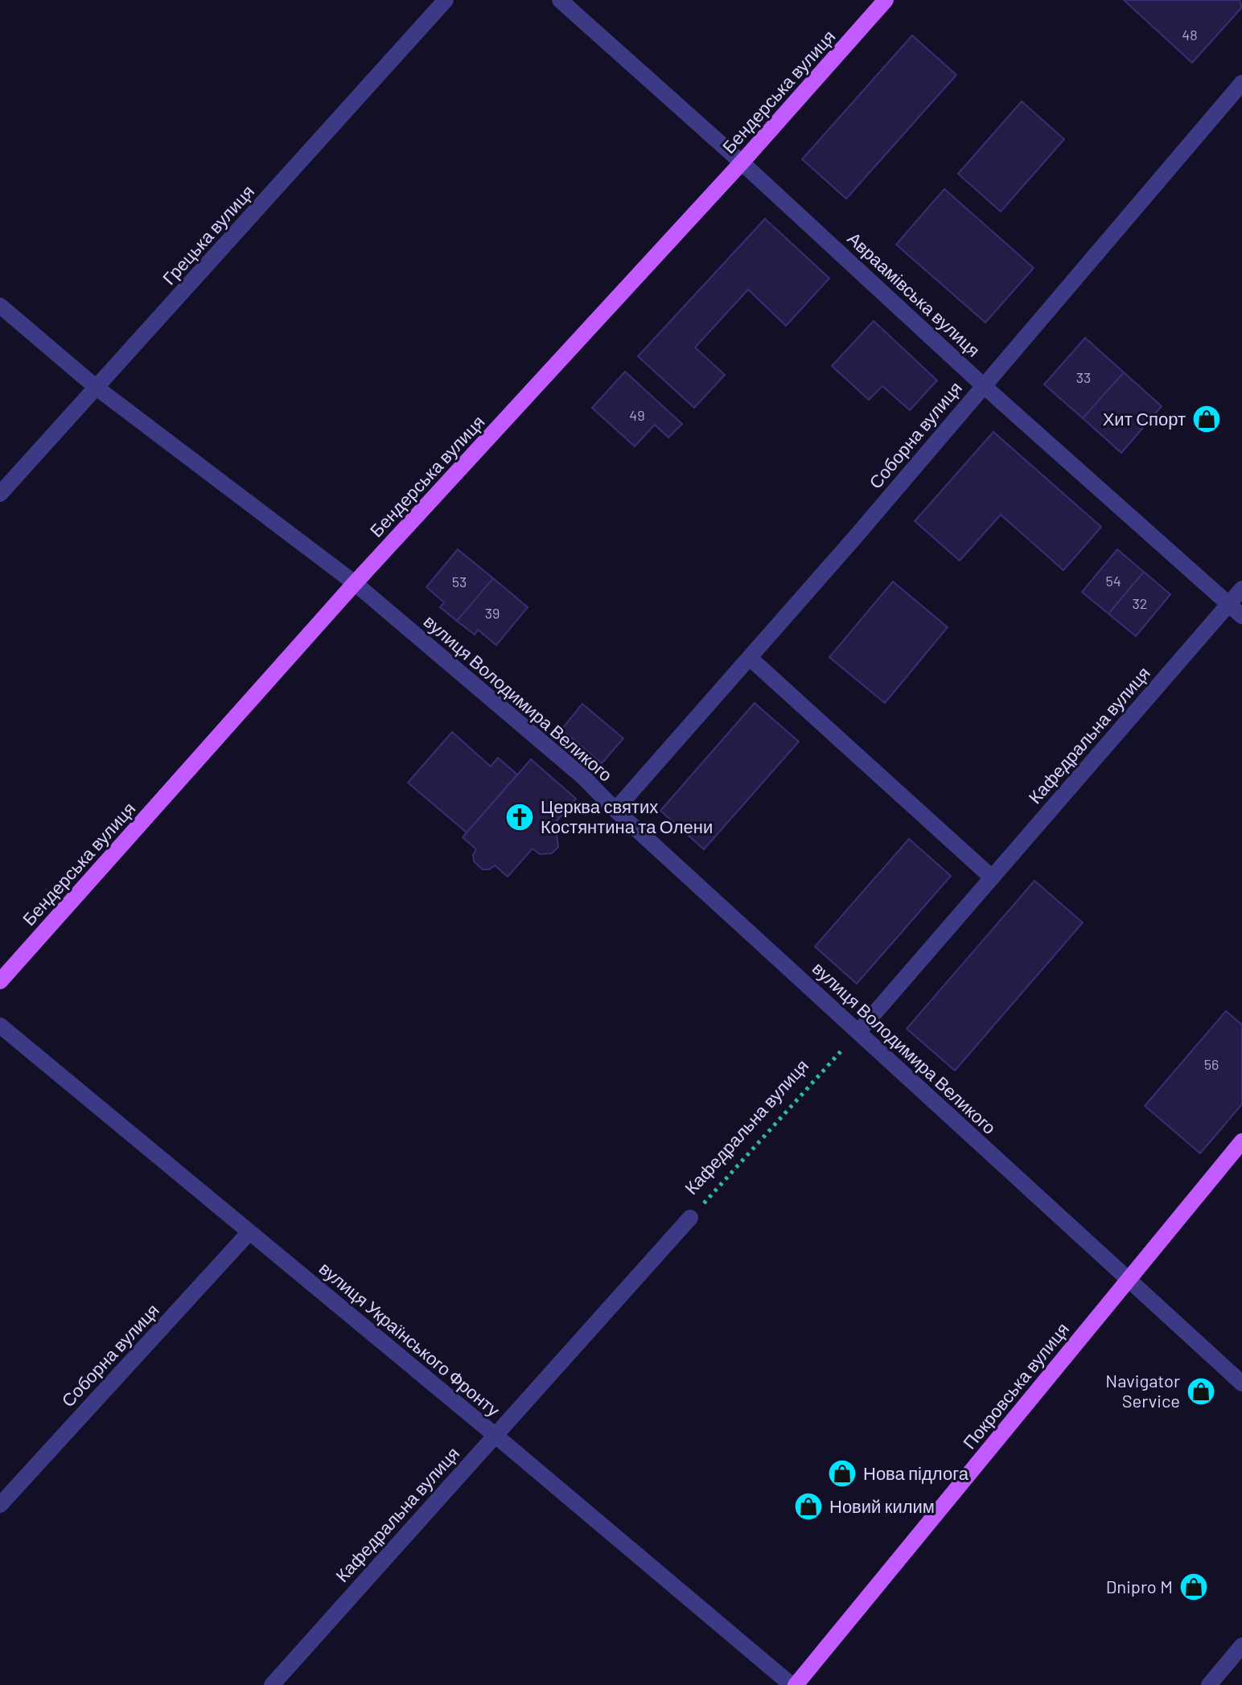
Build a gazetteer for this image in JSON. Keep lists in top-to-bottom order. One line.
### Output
{"streets":{"main road":["Бендерська вулиця","Покровська вулиця"],"street":["Грецька вулиця","Авраамівська вулиця","Соборна вулиця","вулиця Володимира Великого","Кафедральна вулиця","вулиця Українського Фронту"]},"crossings":[["Бендерська вулиця","Авраамівська вулиця"],["Бендерська вулиця","вулиця Володимира Великого"],["Грецька вулиця","вулиця Володимира Великого"],["Авраамівська вулиця","Соборна вулиця"],["Авраамівська вулиця","Кафедральна вулиця"],["Соборна вулиця","вулиця Володимира Великого"],["Соборна вулиця","вулиця Українського Фронту"],["вулиця Володимира Великого","Кафедральна вулиця"],["вулиця Володимира Великого","Покровська вулиця"],["Кафедральна вулиця","вулиця Українського Фронту"],["вулиця Українського Фронту","Покровська вулиця"]],"places":{"shop":["Хит Спорт","Navigator Service","Нова підлога","Новий килим","Dnipro M"],"church":["Церква святих Костянтина та Олени"]},"house_numbers":["48","33","49","54","53","32","39","56"]}
